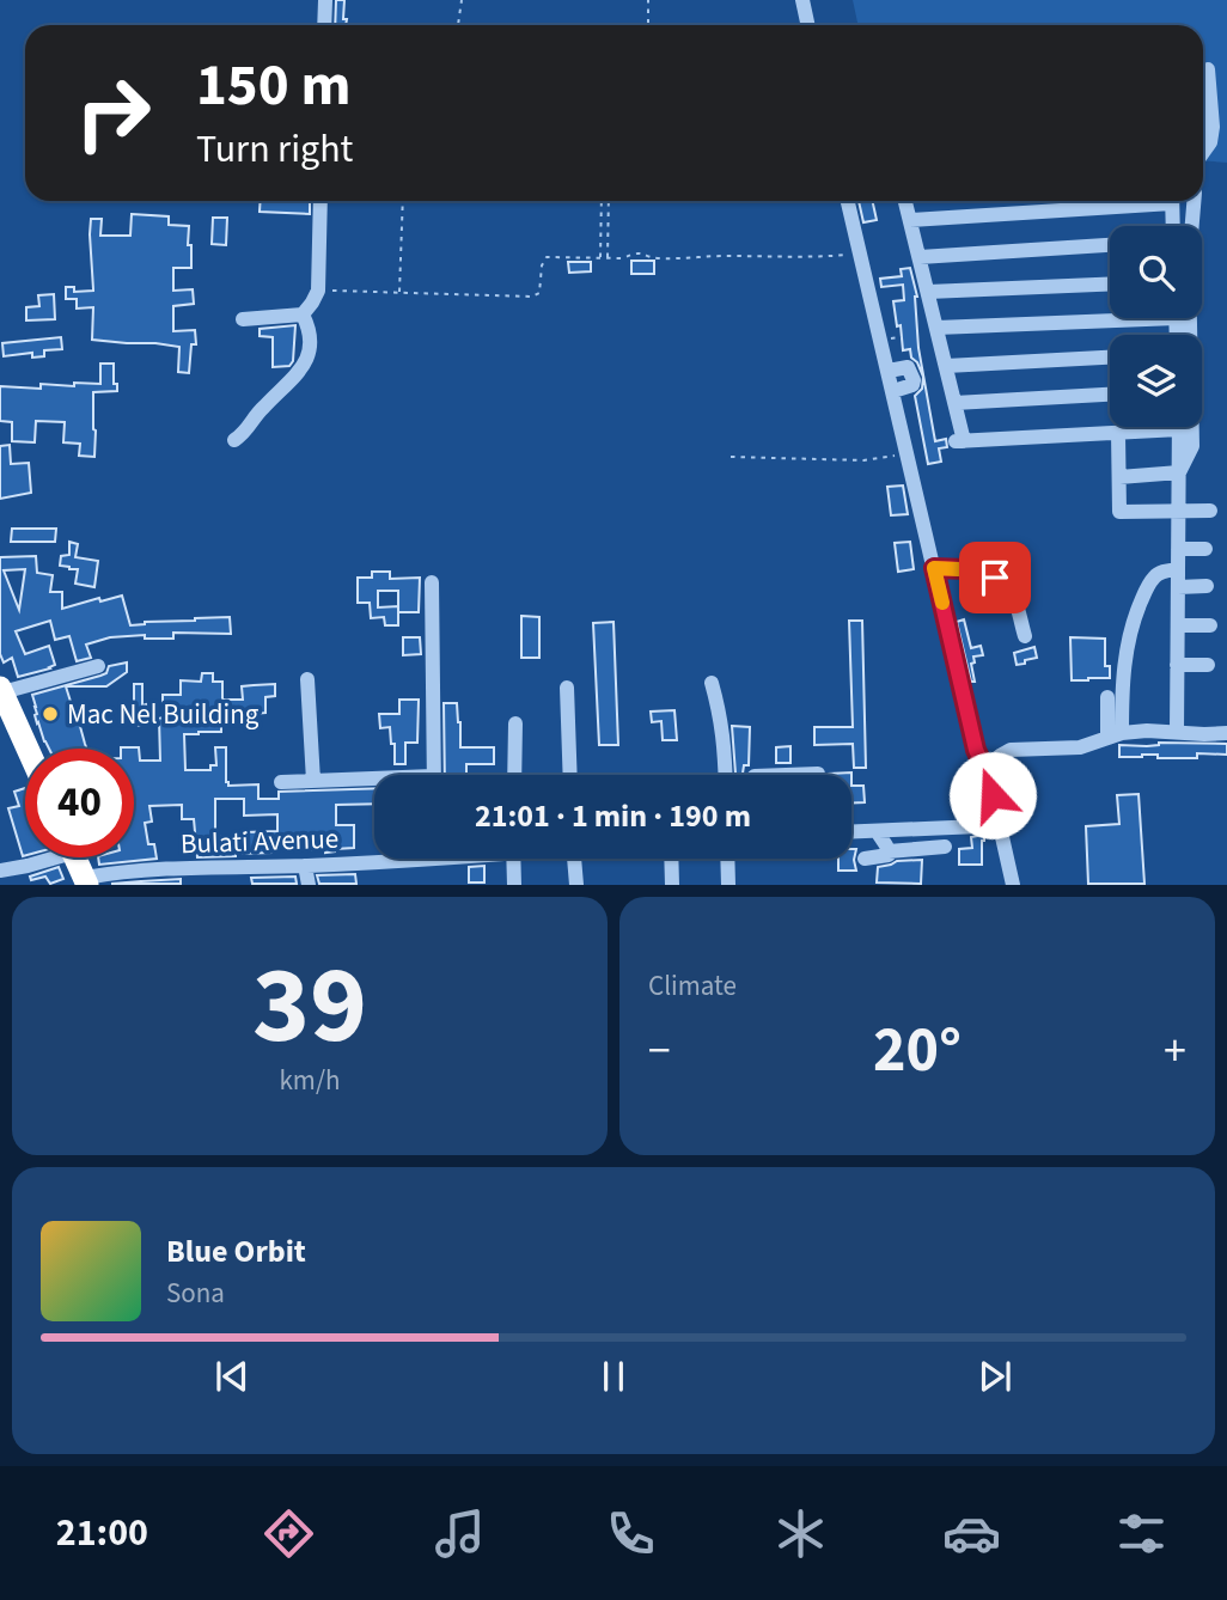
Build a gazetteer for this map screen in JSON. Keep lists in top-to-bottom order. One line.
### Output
{"streets":{"street":["Bulati Avenue"]},"places":["Mac Nel Building"],"page":{"turn":["150 m","Turn right"],"limit":"40","trip":"21:01 · 1 min · 190 m","tile":[["39","km/h"],"Climate"],"heat":["−","20°","+"],"song":["Blue Orbit","Sona"],"tabs":"21:00"}}
